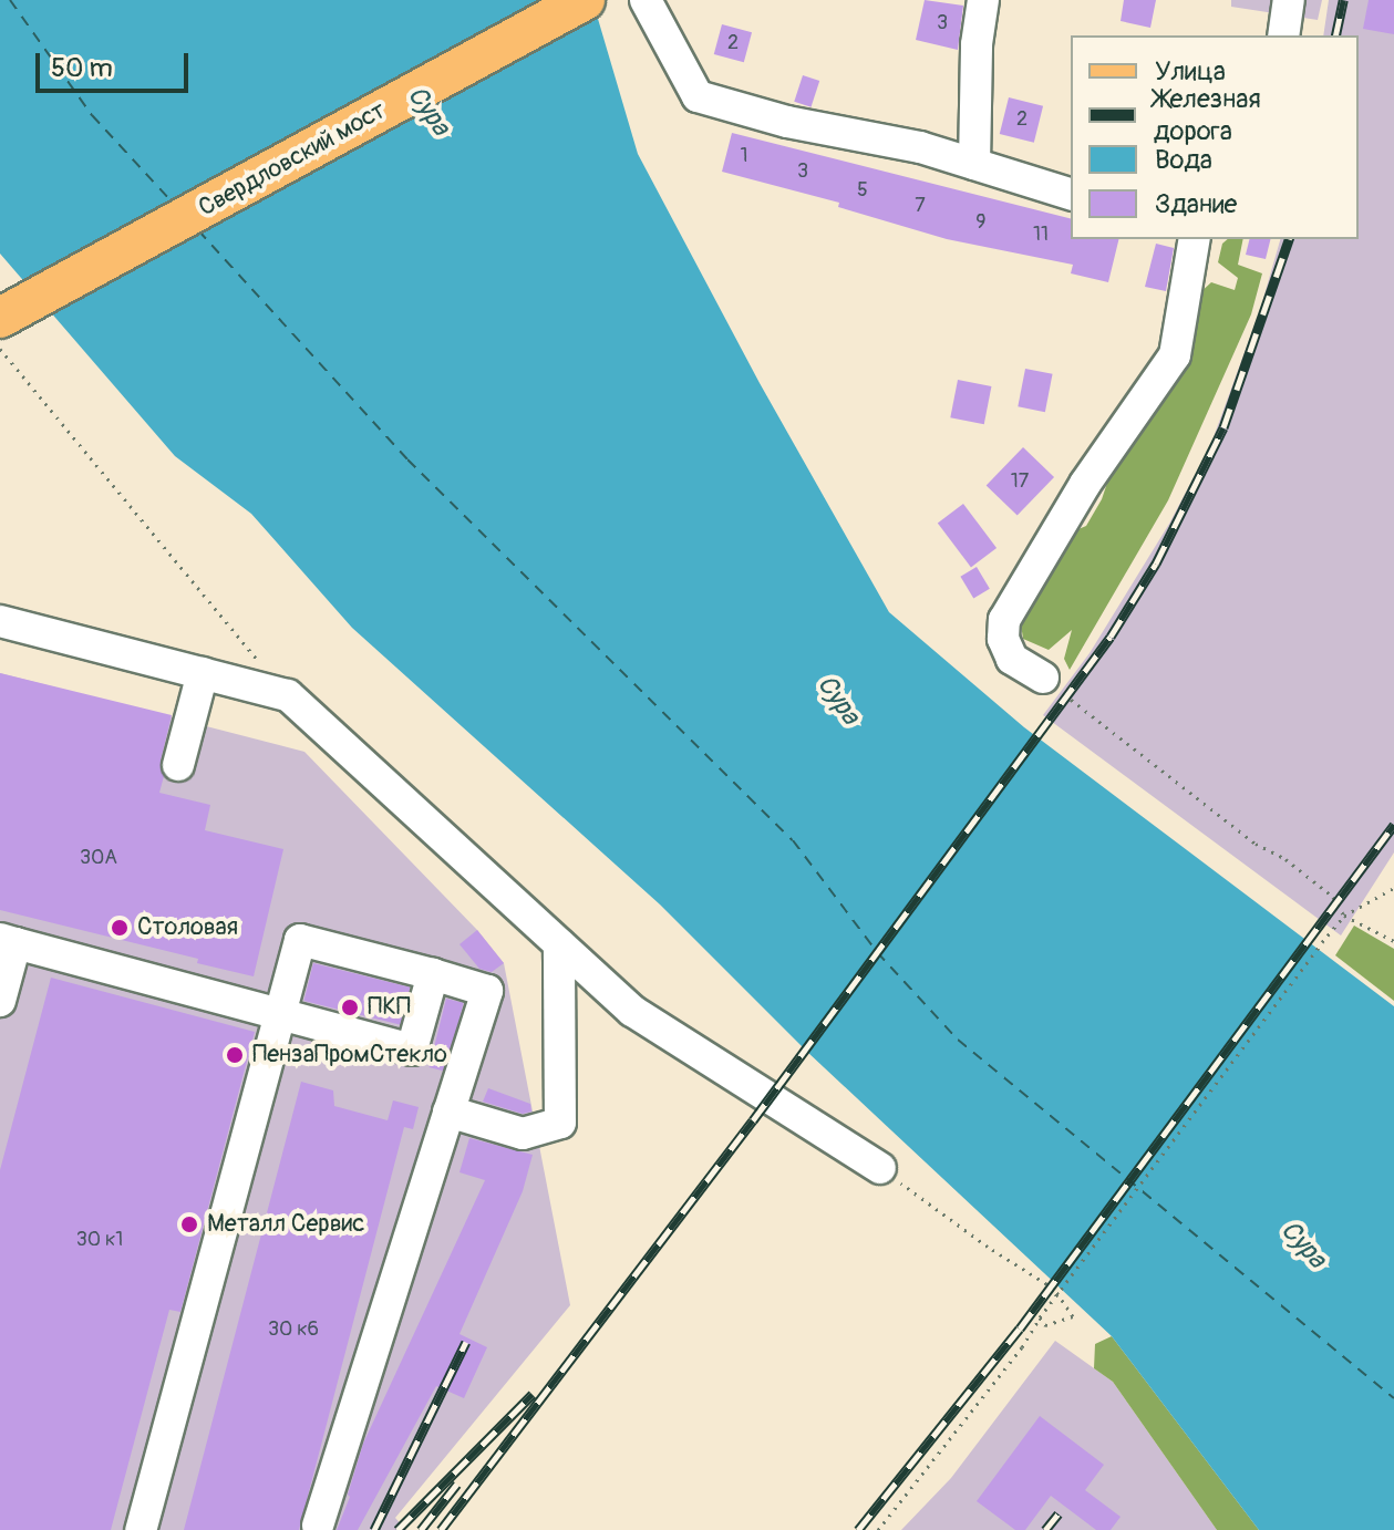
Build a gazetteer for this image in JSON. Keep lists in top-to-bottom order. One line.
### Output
{"streets":{"main road":["Свердловский мост"]},"water":["Сура"],"places":["Столовая","ПКП","ПензаПромСтекло","Металл Сервис"],"house_numbers":["3","2","2","1","3","5","7","9","11","17","30А","30 к1","30 к6"],"legend":["Улица","Железная дорога","Вода","Здание"],"scale_bar":"50 m"}
